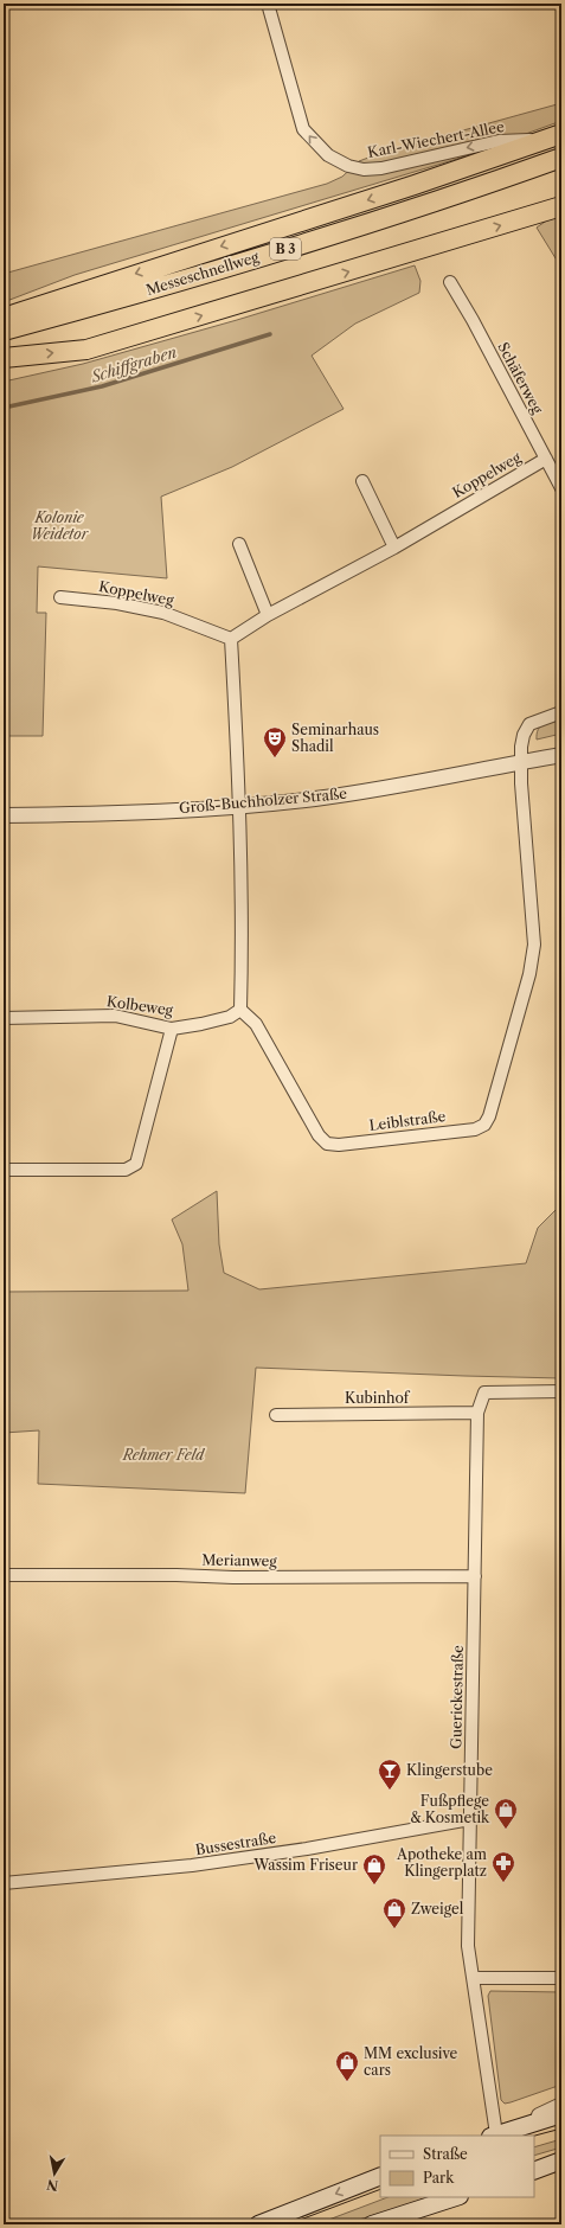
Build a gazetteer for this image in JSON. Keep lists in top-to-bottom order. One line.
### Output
{"streets":{"highway":["B 3","Messeschnellweg"],"street":["Karl-Wiechert-Allee","Schäferweg","Koppelweg","Groß-Buchholzer Straße","Kolbeweg","Leiblstraße","Kubinhof","Merianweg","Guerickestraße","Bussestraße"]},"crossings":[["Schäferweg","Koppelweg"],["Groß-Buchholzer Straße","Leiblstraße"],["Kolbeweg","Leiblstraße"],["Kubinhof","Guerickestraße"],["Merianweg","Guerickestraße"],["Guerickestraße","Bussestraße"]],"water":["Schiffgraben"],"parks":["Kolonie Weidetor","Rehmer Feld"],"places":{"theatre":["Seminarhaus Shadil"],"bar":["Klingerstube"],"shop":["Fußpflege & Kosmetik","Wassim Friseur","Zweigel","MM exclusive cars"],"pharmacy":["Apotheke am Klingerplatz"]},"legend":["Straße","Park"],"north":"bottom"}
